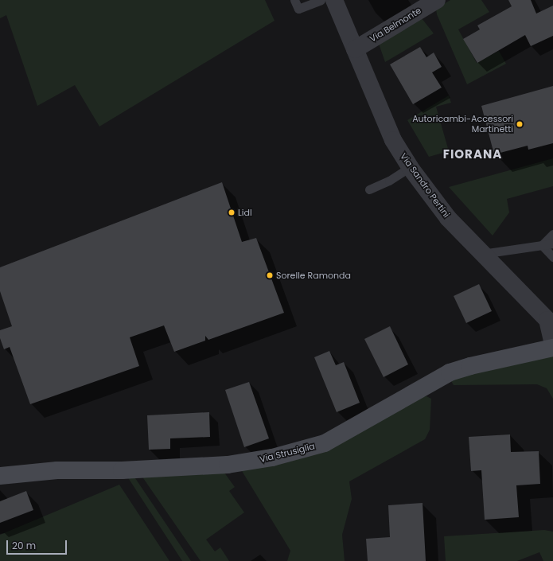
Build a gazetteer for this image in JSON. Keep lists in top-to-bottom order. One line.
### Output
{"streets":{"main road":["Via Strusiglia"],"street":["Via Belmonte","Via Sandro Pertini"]},"crossings":[["Via Belmonte","Via Sandro Pertini"]],"districts":["FIORANA"],"places":["Autoricambi-Accessori Martinetti","Lidl","Sorelle Ramonda"],"scale_bar":"20 m"}
